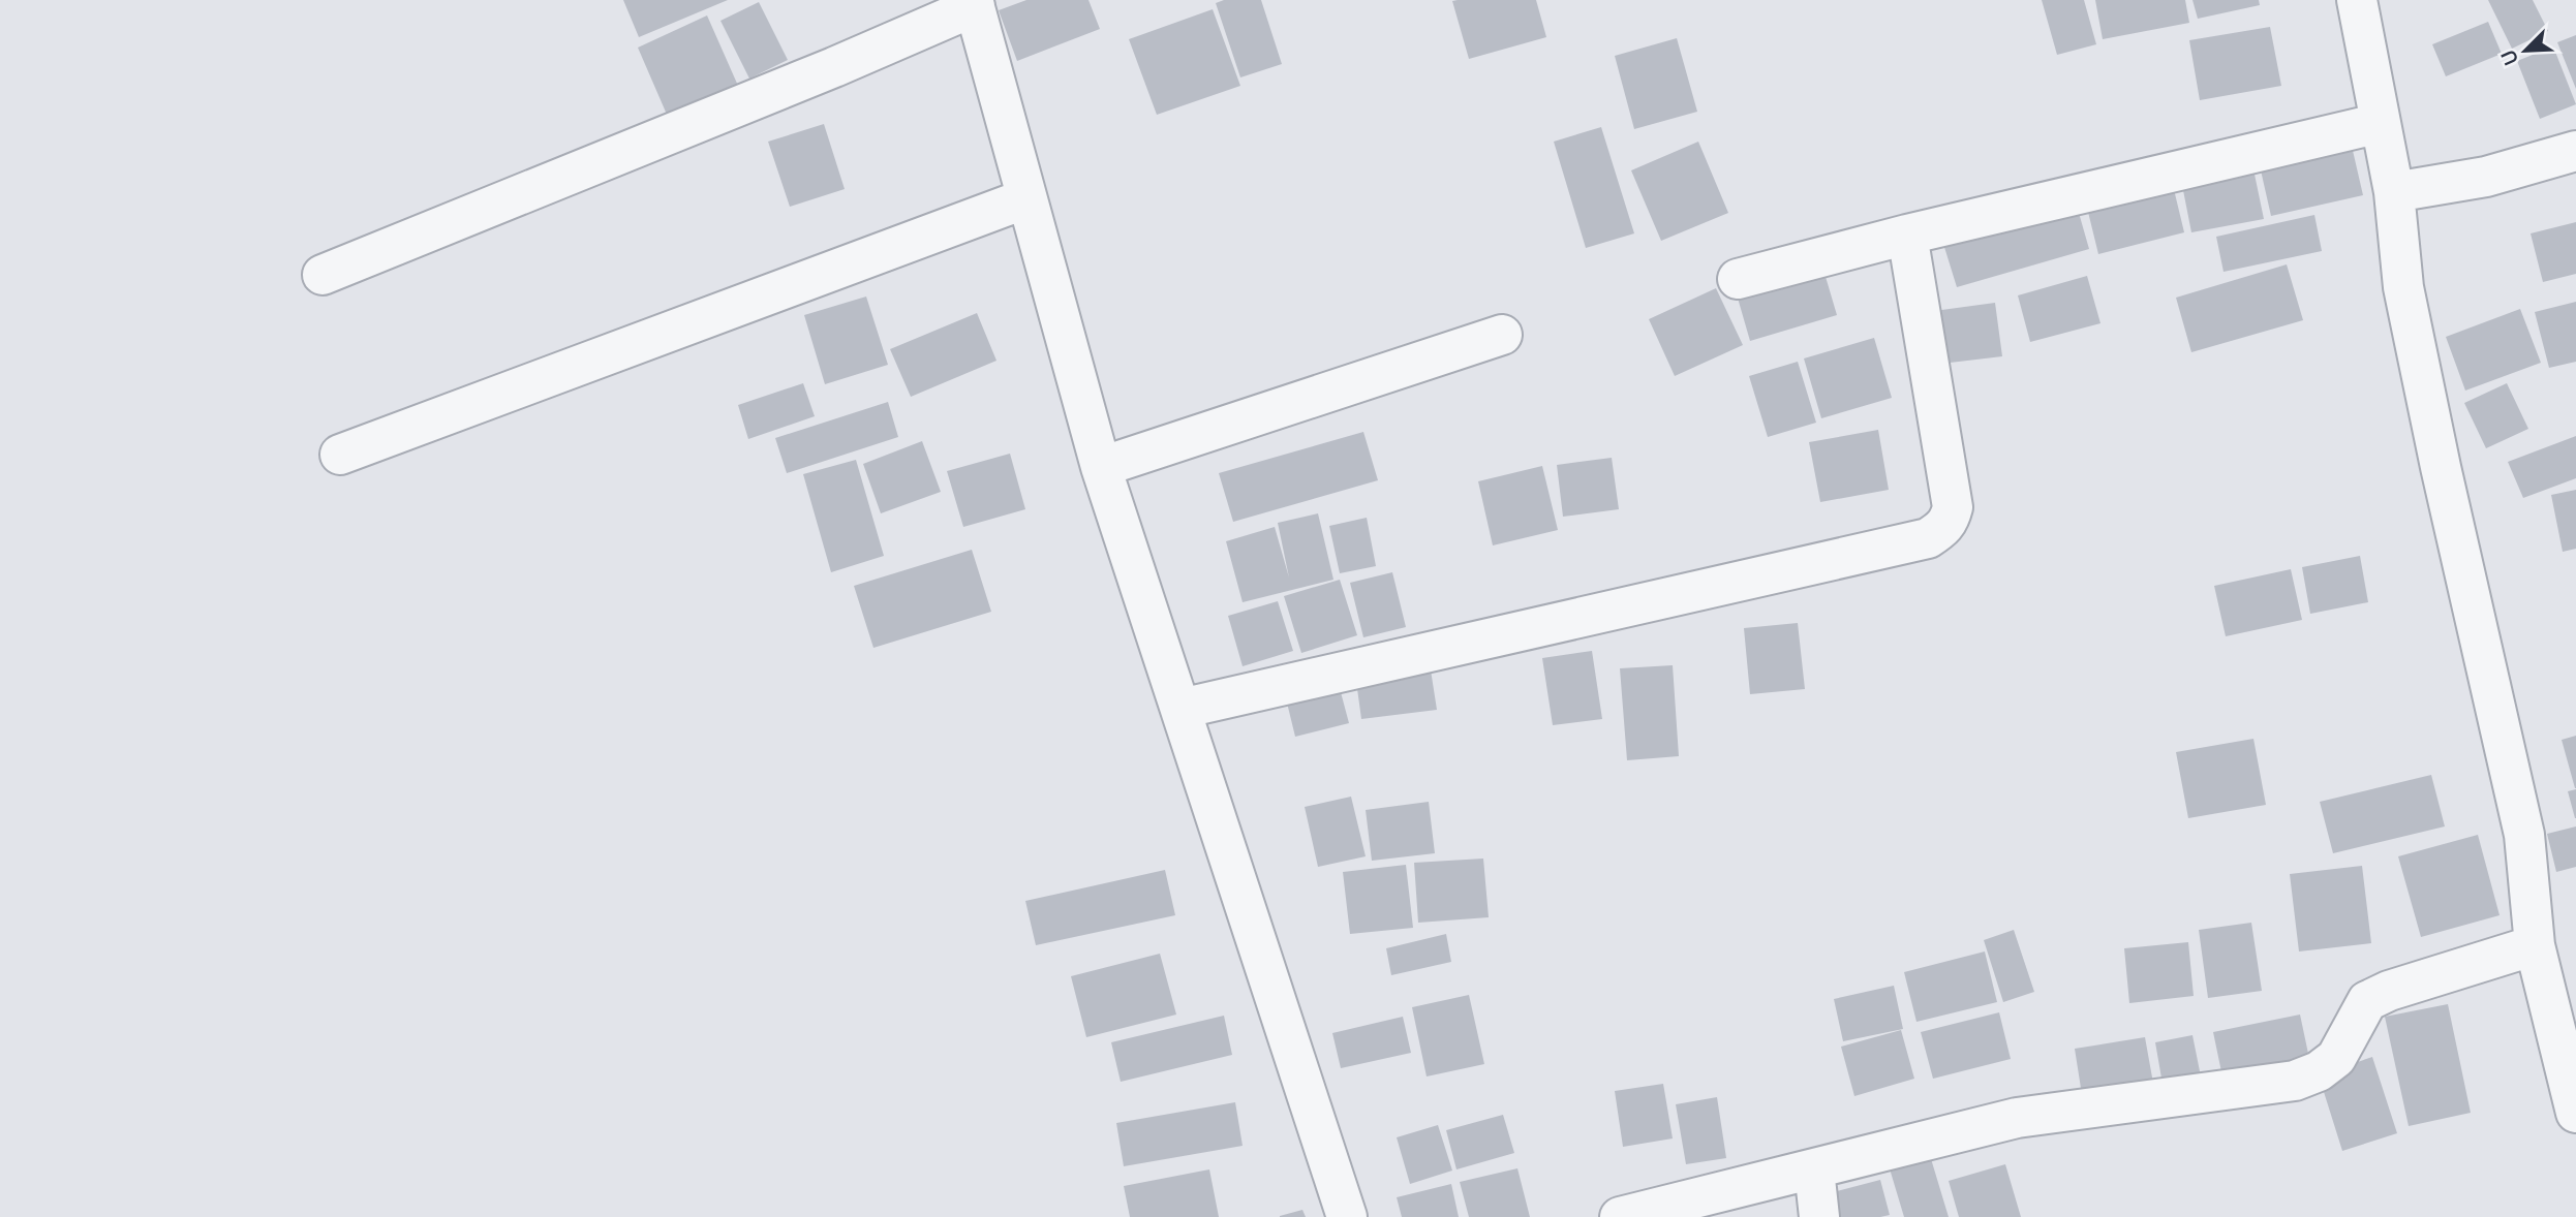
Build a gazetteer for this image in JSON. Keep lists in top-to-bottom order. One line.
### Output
{"north":"bottom left"}
